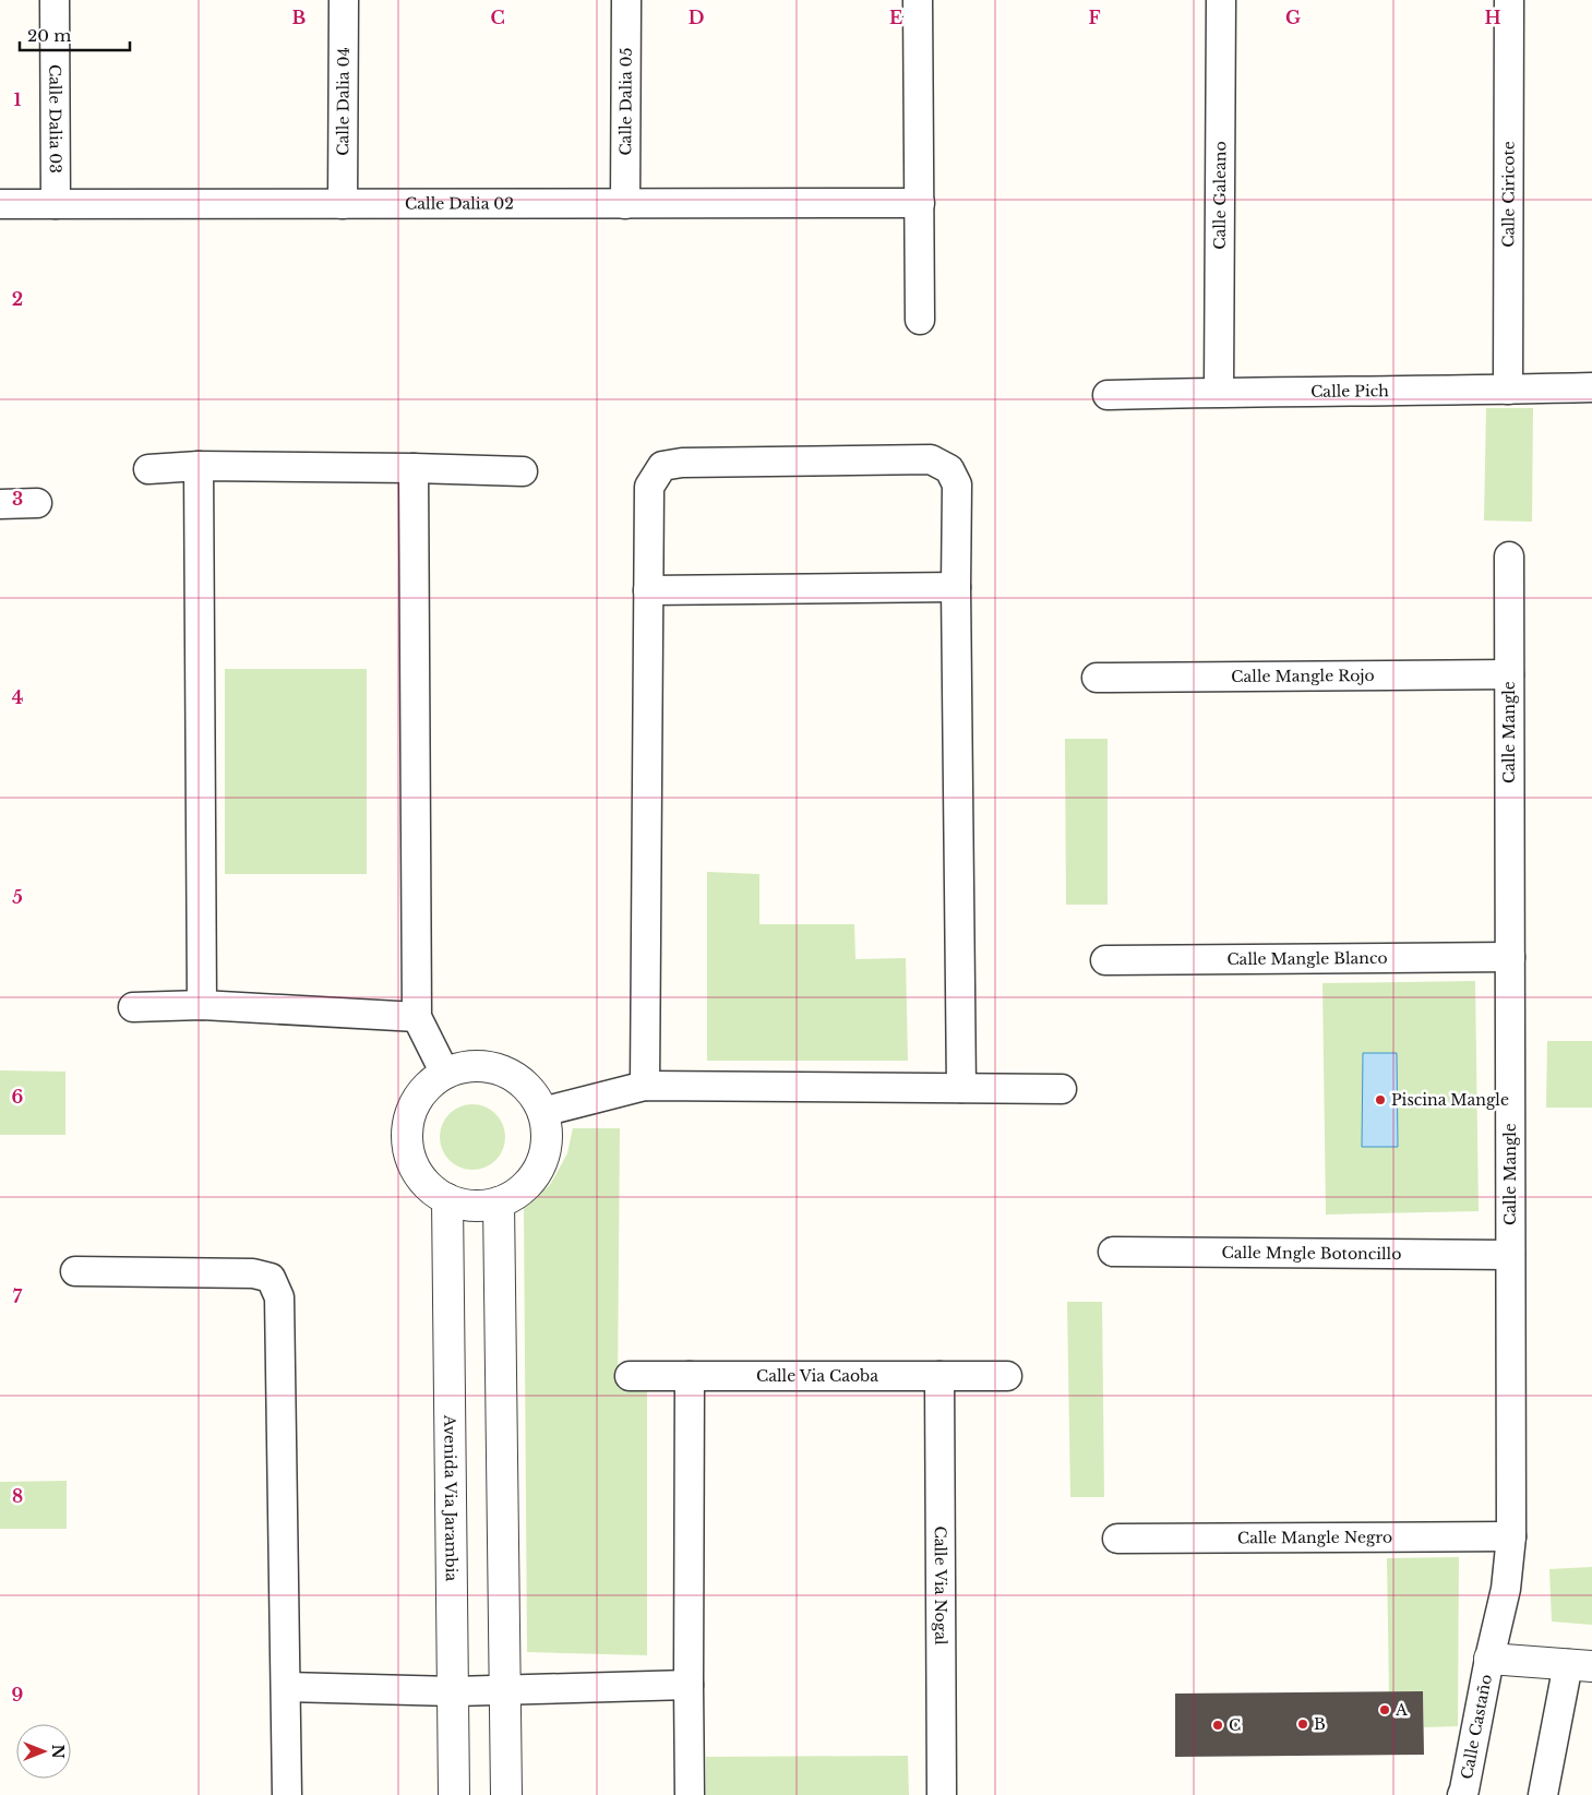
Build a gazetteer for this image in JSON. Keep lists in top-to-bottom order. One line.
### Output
{"streets":{"street":["Calle Dalia 04","Calle Dalia 05","Calle Dalia 03","Calle Galeano","Calle Ciricote","Calle Dalia 02","Calle Pich","Calle Mangle Rojo","Calle Mangle","Calle Mangle Blanco","Calle Mngle Botoncillo","Calle Via Caoba","Avenida Via Jarambia","Calle Mangle Negro","Calle Via Nogal","Calle Castaño"]},"crossings":[["Calle Dalia 04","Calle Dalia 02"],["Calle Dalia 05","Calle Dalia 02"],["Calle Dalia 03","Calle Dalia 02"],["Calle Galeano","Calle Pich"],["Calle Ciricote","Calle Pich"],["Calle Mangle Rojo","Calle Mangle"],["Calle Mangle","Calle Mangle Blanco"],["Calle Mangle","Calle Mngle Botoncillo"],["Calle Mangle","Calle Mangle Negro"],["Calle Mangle","Calle Castaño"],["Calle Via Caoba","Calle Via Nogal"]],"places":["Piscina Mangle","A","B","C"],"scale_bar":"20 m","north":"right","grid":{"columns":["B","C","D","E","F","G","H"],"rows":["1","2","3","4","5","6","7","8","9"]}}
